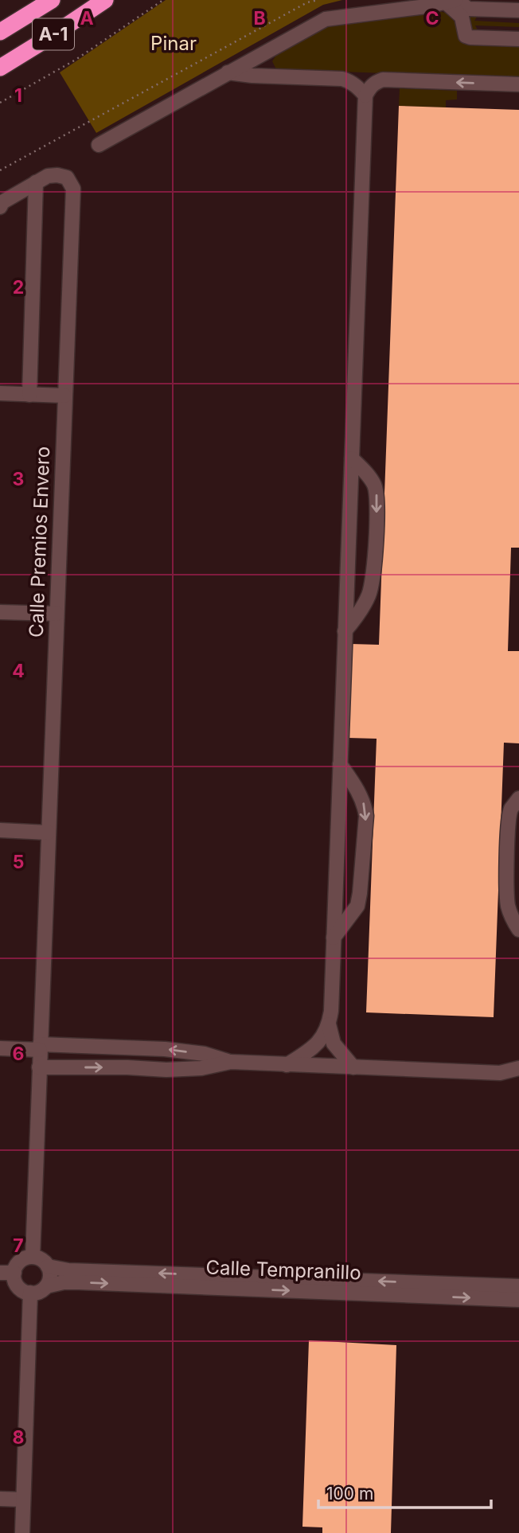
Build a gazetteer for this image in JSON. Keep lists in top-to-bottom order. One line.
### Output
{"streets":{"highway":["A-1"],"street":["Calle Premios Envero","Calle Tempranillo"]},"crossings":[["Calle Premios Envero","Calle Tempranillo"]],"parks":["Pinar"],"scale_bar":"100 m","grid":{"columns":["A","B","C"],"rows":["1","2","3","4","5","6","7","8"]}}
